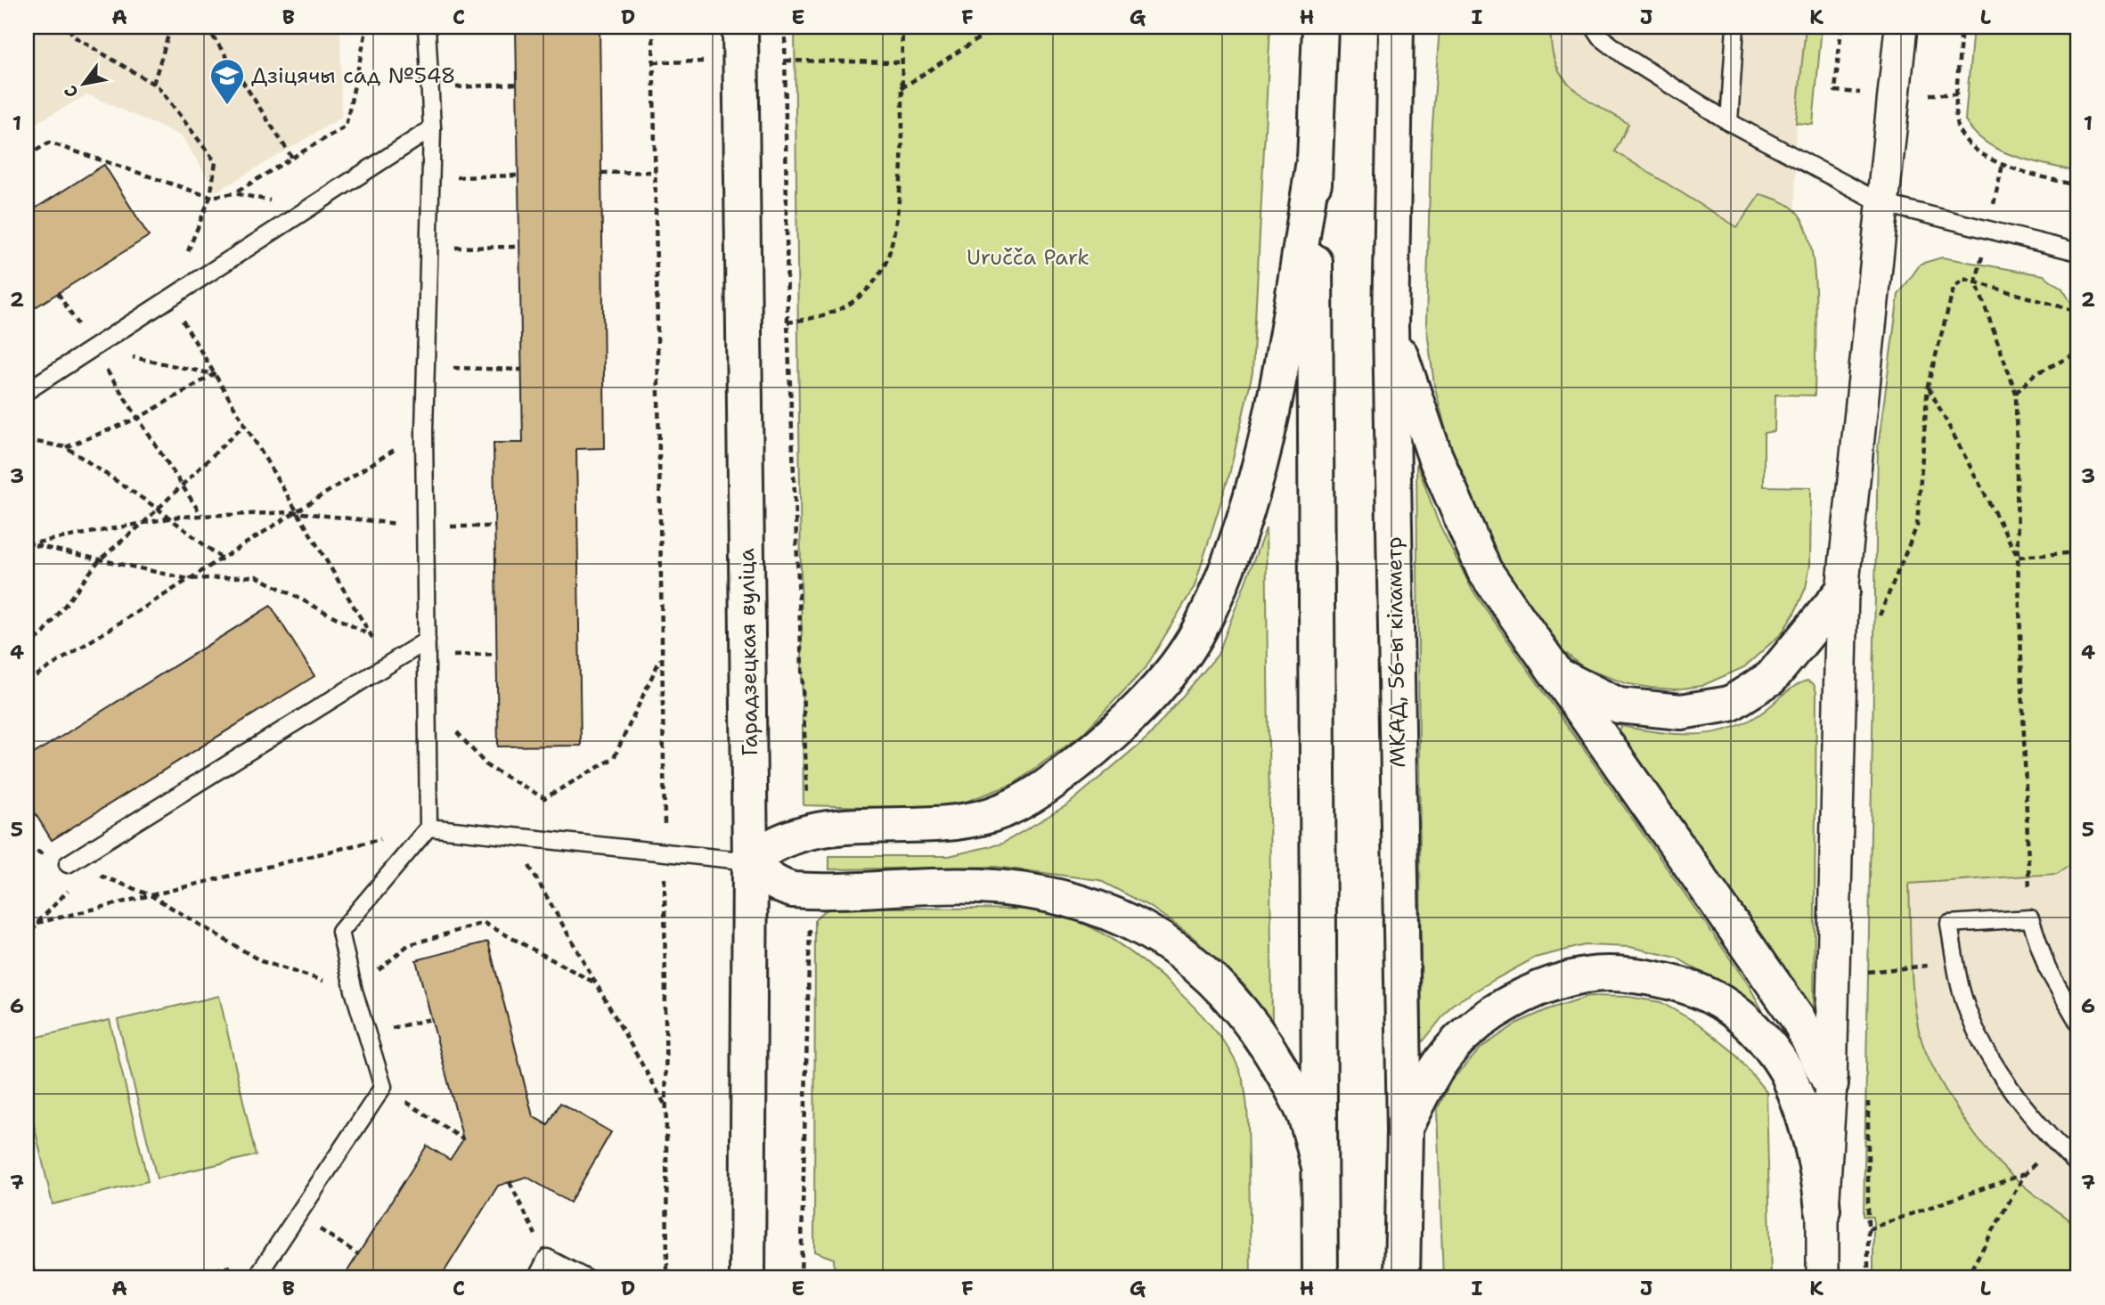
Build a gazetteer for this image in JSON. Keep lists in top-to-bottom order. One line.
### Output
{"streets":{"main road":["Гарадзецкая вуліца","МКАД, 56-ы кіламетр"]},"parks":["Uručča Park"],"places":{"school or university":["Дзіцячы сад №548"]},"north":"bottom left","grid":{"columns":["A","B","C","D","E","F","G","H","I","J","K","L"],"rows":["1","2","3","4","5","6","7"]}}
